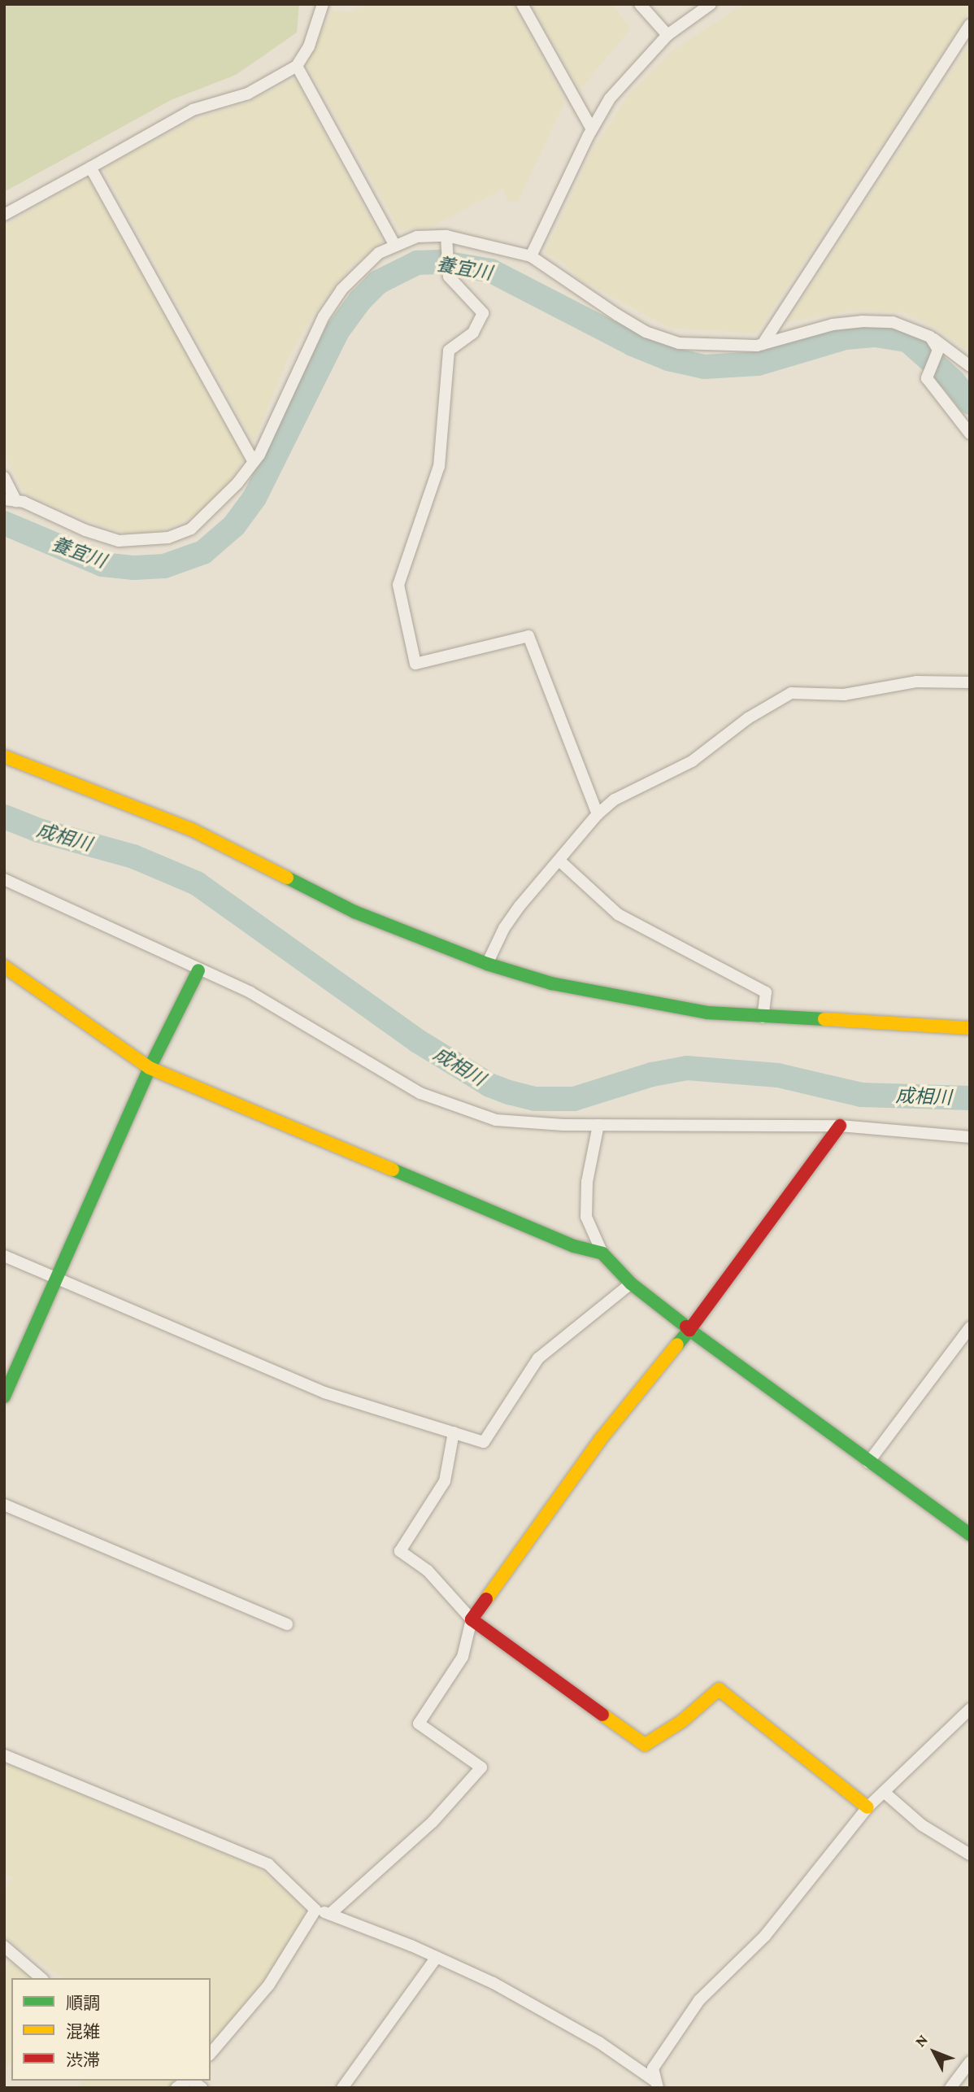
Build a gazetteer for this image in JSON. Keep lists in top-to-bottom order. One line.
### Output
{"water":["養宜川","成相川"],"legend":["順調","混雑","渋滞"],"north":"top left"}
